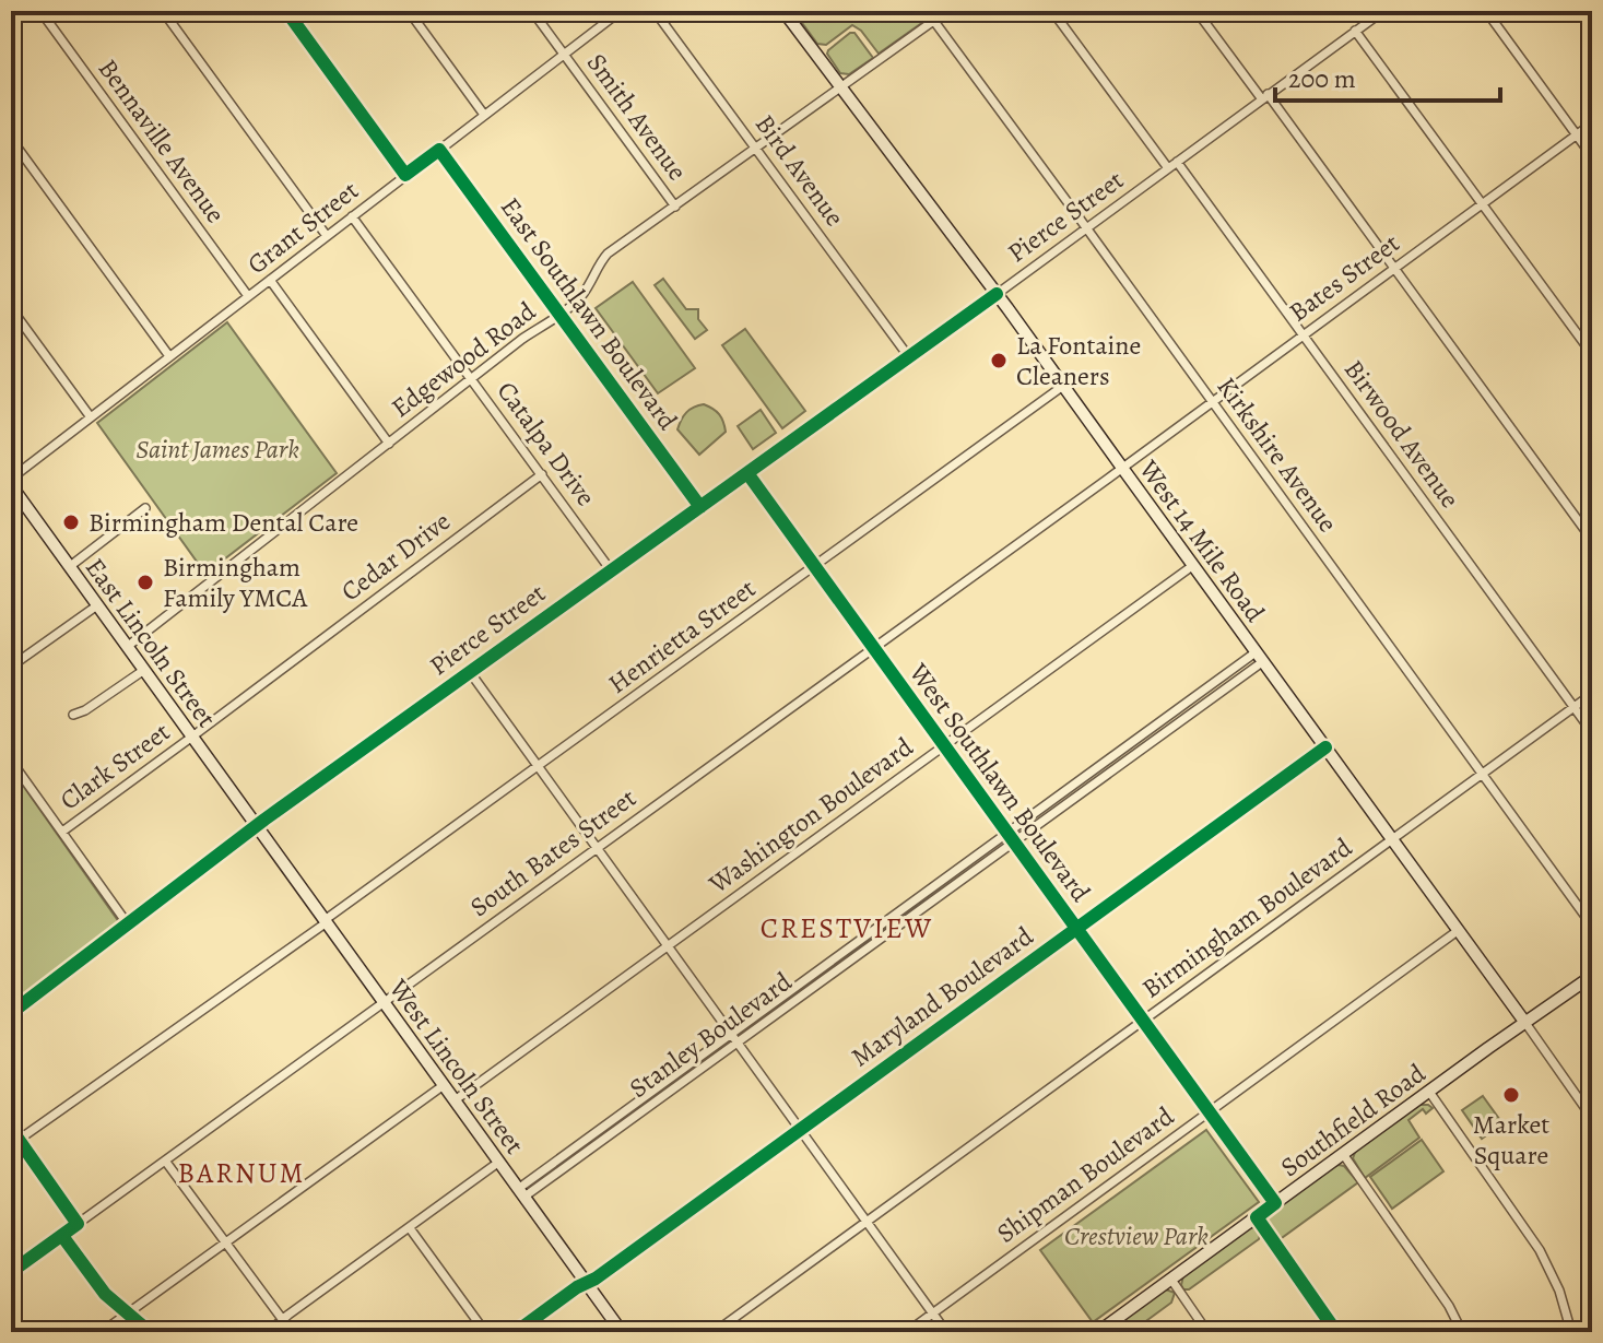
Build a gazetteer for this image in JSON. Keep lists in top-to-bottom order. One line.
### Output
{"streets":{"main road":["West 14 Mile Road","East Lincoln Street","West Lincoln Street","Southfield Road"],"street":["Smith Avenue","Bennaville Avenue","Bird Avenue","Pierce Street","Grant Street","Bates Street","East Southlawn Boulevard","Edgewood Road","Birwood Avenue","Catalpa Drive","Kirkshire Avenue","Cedar Drive","Henrietta Street","Clark Street","West Southlawn Boulevard","Washington Boulevard","South Bates Street","Birmingham Boulevard","Maryland Boulevard","Stanley Boulevard","Shipman Boulevard"]},"crossings":[["Smith Avenue","Grant Street"],["Smith Avenue","Edgewood Road"],["Bennaville Avenue","Grant Street"],["Bird Avenue","Pierce Street"],["Bird Avenue","Edgewood Road"],["Pierce Street","East Southlawn Boulevard"],["Pierce Street","Birwood Avenue"],["Pierce Street","Catalpa Drive"],["Pierce Street","Kirkshire Avenue"],["Pierce Street","West 14 Mile Road"],["Pierce Street","East Lincoln Street"],["Pierce Street","West Southlawn Boulevard"],["Pierce Street","West Lincoln Street"],["Grant Street","East Southlawn Boulevard"],["Grant Street","Catalpa Drive"],["Bates Street","Birwood Avenue"],["Bates Street","Kirkshire Avenue"],["Bates Street","West 14 Mile Road"],["Bates Street","South Bates Street"],["East Southlawn Boulevard","Edgewood Road"],["Edgewood Road","Catalpa Drive"],["Edgewood Road","Kirkshire Avenue"],["Edgewood Road","West 14 Mile Road"],["Edgewood Road","East Lincoln Street"],["Birwood Avenue","Birmingham Boulevard"],["Catalpa Drive","Cedar Drive"],["Kirkshire Avenue","Birmingham Boulevard"],["West 14 Mile Road","Henrietta Street"],["West 14 Mile Road","Washington Boulevard"],["West 14 Mile Road","South Bates Street"],["West 14 Mile Road","Birmingham Boulevard"],["West 14 Mile Road","Maryland Boulevard"],["West 14 Mile Road","Stanley Boulevard"],["West 14 Mile Road","Southfield Road"],["West 14 Mile Road","Shipman Boulevard"],["Cedar Drive","East Lincoln Street"],["Cedar Drive","Clark Street"],["Henrietta Street","West Southlawn Boulevard"],["Henrietta Street","West Lincoln Street"],["East Lincoln Street","Clark Street"],["East Lincoln Street","West Lincoln Street"],["West Southlawn Boulevard","Washington Boulevard"],["West Southlawn Boulevard","South Bates Street"],["West Southlawn Boulevard","Birmingham Boulevard"],["West Southlawn Boulevard","Maryland Boulevard"],["West Southlawn Boulevard","Stanley Boulevard"],["West Southlawn Boulevard","Southfield Road"],["West Southlawn Boulevard","Shipman Boulevard"],["Washington Boulevard","West Lincoln Street"],["South Bates Street","West Lincoln Street"],["Maryland Boulevard","West Lincoln Street"],["Stanley Boulevard","West Lincoln Street"]],"districts":["CRESTVIEW","BARNUM"],"parks":["Saint James Park","Crestview Park"],"places":["La Fontaine Cleaners","Birmingham Dental Care","Birmingham Family YMCA","Market Square"],"scale_bar":"200 m"}
